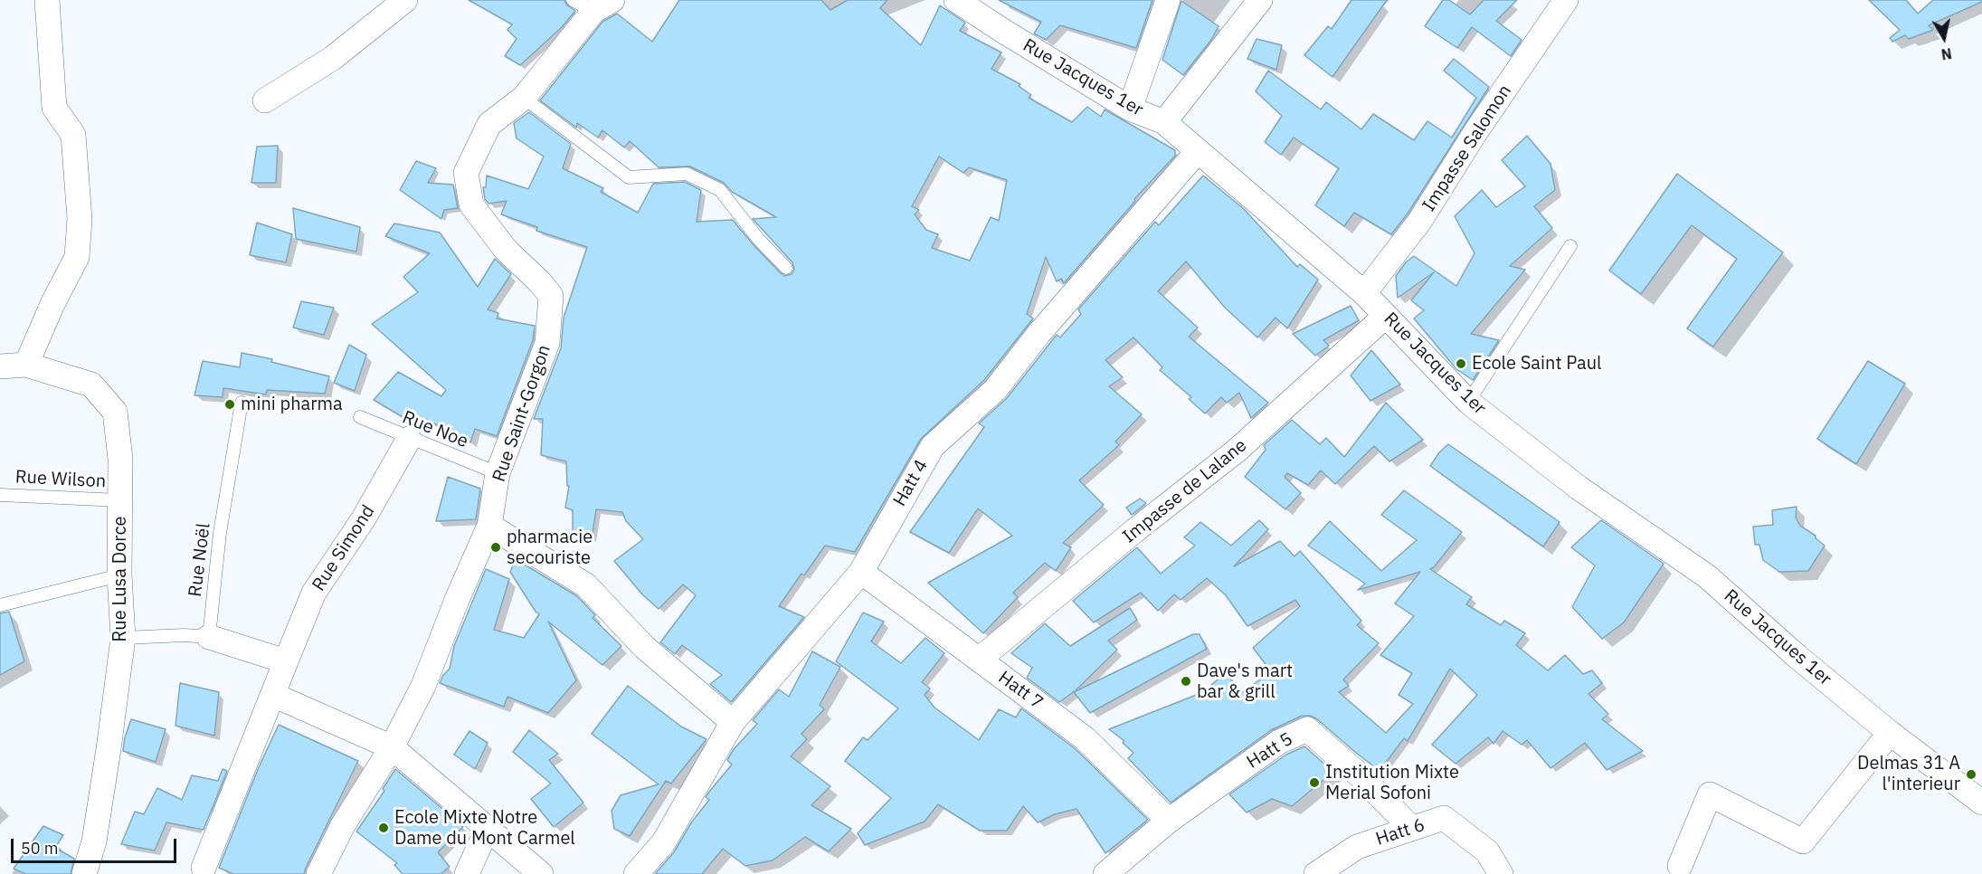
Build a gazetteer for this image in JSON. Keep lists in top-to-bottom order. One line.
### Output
{"streets":{"street":["Rue Jacques 1er","Impasse Salomon","Rue Saint-Gorgon","Hatt 4","Impasse de Lalane","Rue Simond","Rue Lusa Dorce","Hatt 7","Hatt 5","Hatt 6"],"lane":["Rue Noe","Rue Wilson","Rue Noël"]},"crossings":[["Rue Jacques 1er","Impasse Salomon"],["Rue Jacques 1er","Hatt 4"],["Rue Jacques 1er","Impasse de Lalane"],["Rue Saint-Gorgon","Rue Noe"],["Rue Noe","Rue Simond"],["Rue Wilson","Rue Lusa Dorce"],["Hatt 4","Hatt 7"],["Impasse de Lalane","Hatt 7"],["Hatt 7","Hatt 5"],["Hatt 5","Hatt 6"]],"places":["Ecole Saint Paul","mini pharma","pharmacie secouriste","Dave's mart bar & grill","Delmas 31 A l'interieur","Institution Mixte Merial Sofoni","Ecole Mixte Notre Dame du Mont Carmel"],"scale_bar":"50 m","north":"bottom"}
